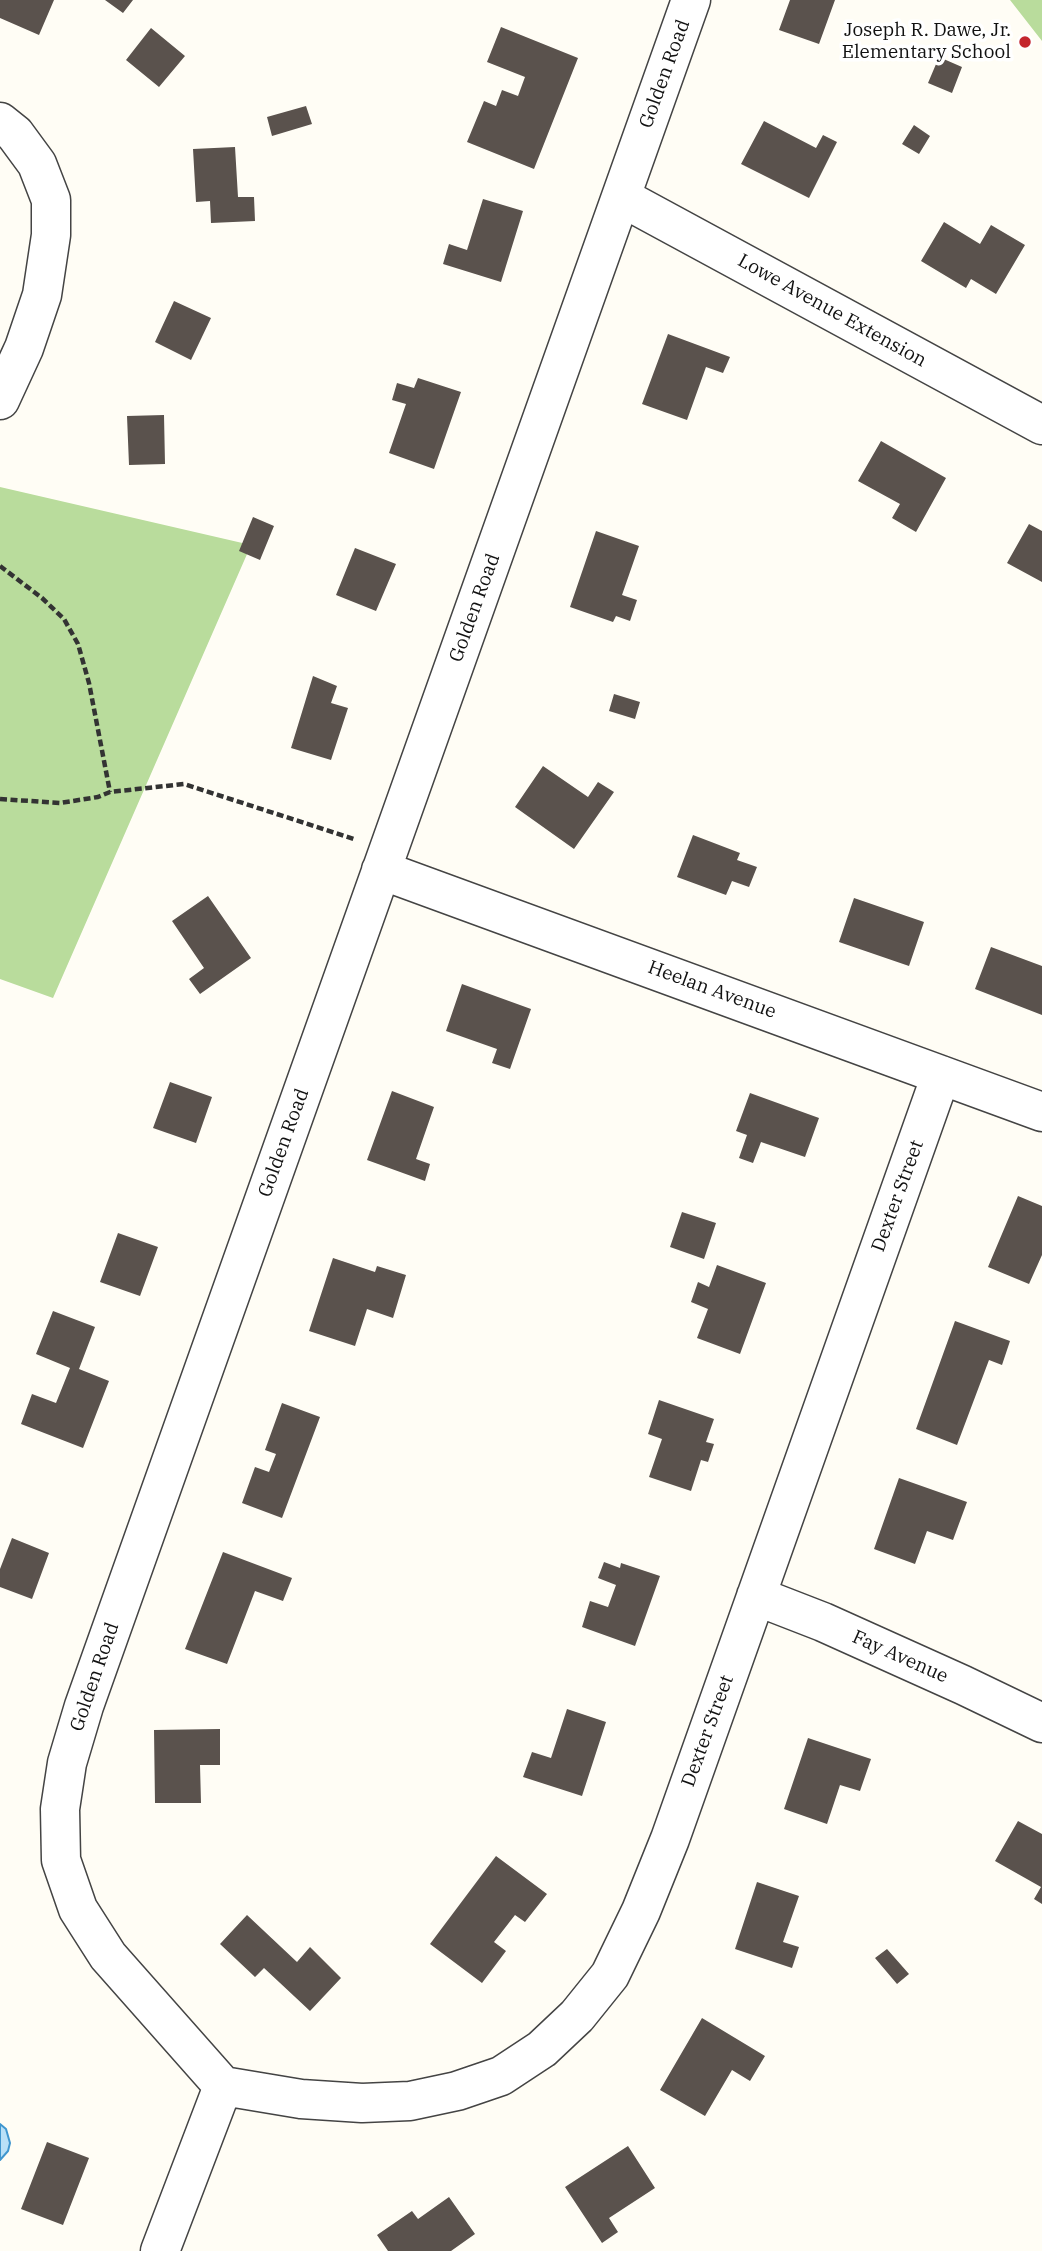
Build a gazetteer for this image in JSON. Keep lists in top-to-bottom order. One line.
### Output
{"streets":{"street":["Golden Road","Lowe Avenue Extension","Heelan Avenue","Dexter Street","Fay Avenue"]},"crossings":[["Golden Road","Lowe Avenue Extension"],["Golden Road","Heelan Avenue"],["Golden Road","Dexter Street"],["Heelan Avenue","Dexter Street"],["Dexter Street","Fay Avenue"]],"places":["Joseph R. Dawe, Jr. Elementary School"]}
